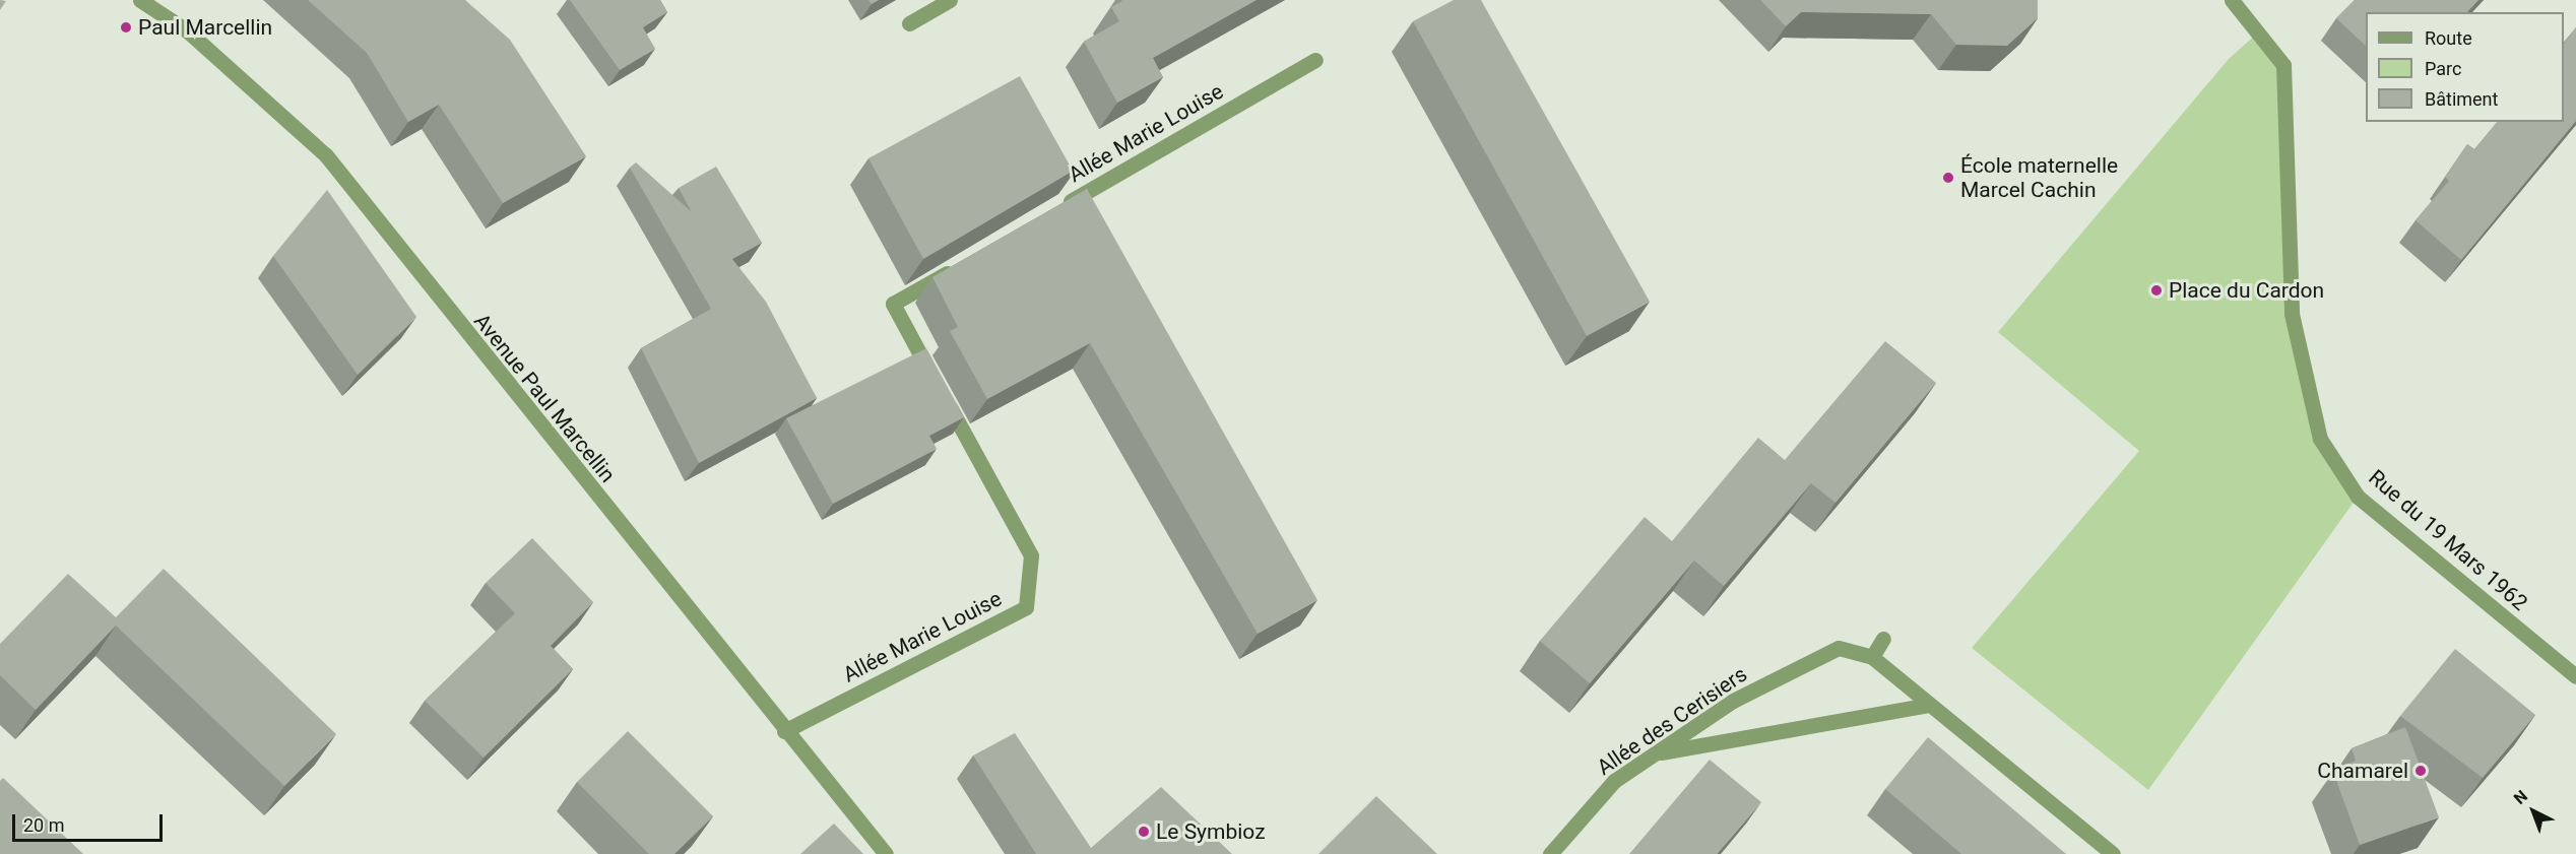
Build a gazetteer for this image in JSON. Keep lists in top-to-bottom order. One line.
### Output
{"streets":{"street":["Allée Marie Louise","Avenue Paul Marcellin","Rue du 19 Mars 1962","Allée des Cerisiers"]},"crossings":[["Allée Marie Louise","Avenue Paul Marcellin"]],"places":["Paul Marcellin","École maternelle Marcel Cachin","Place du Cardon","Chamarel","Le Symbioz"],"legend":["Route","Parc","Bâtiment"],"scale_bar":"20 m","north":"top left"}
